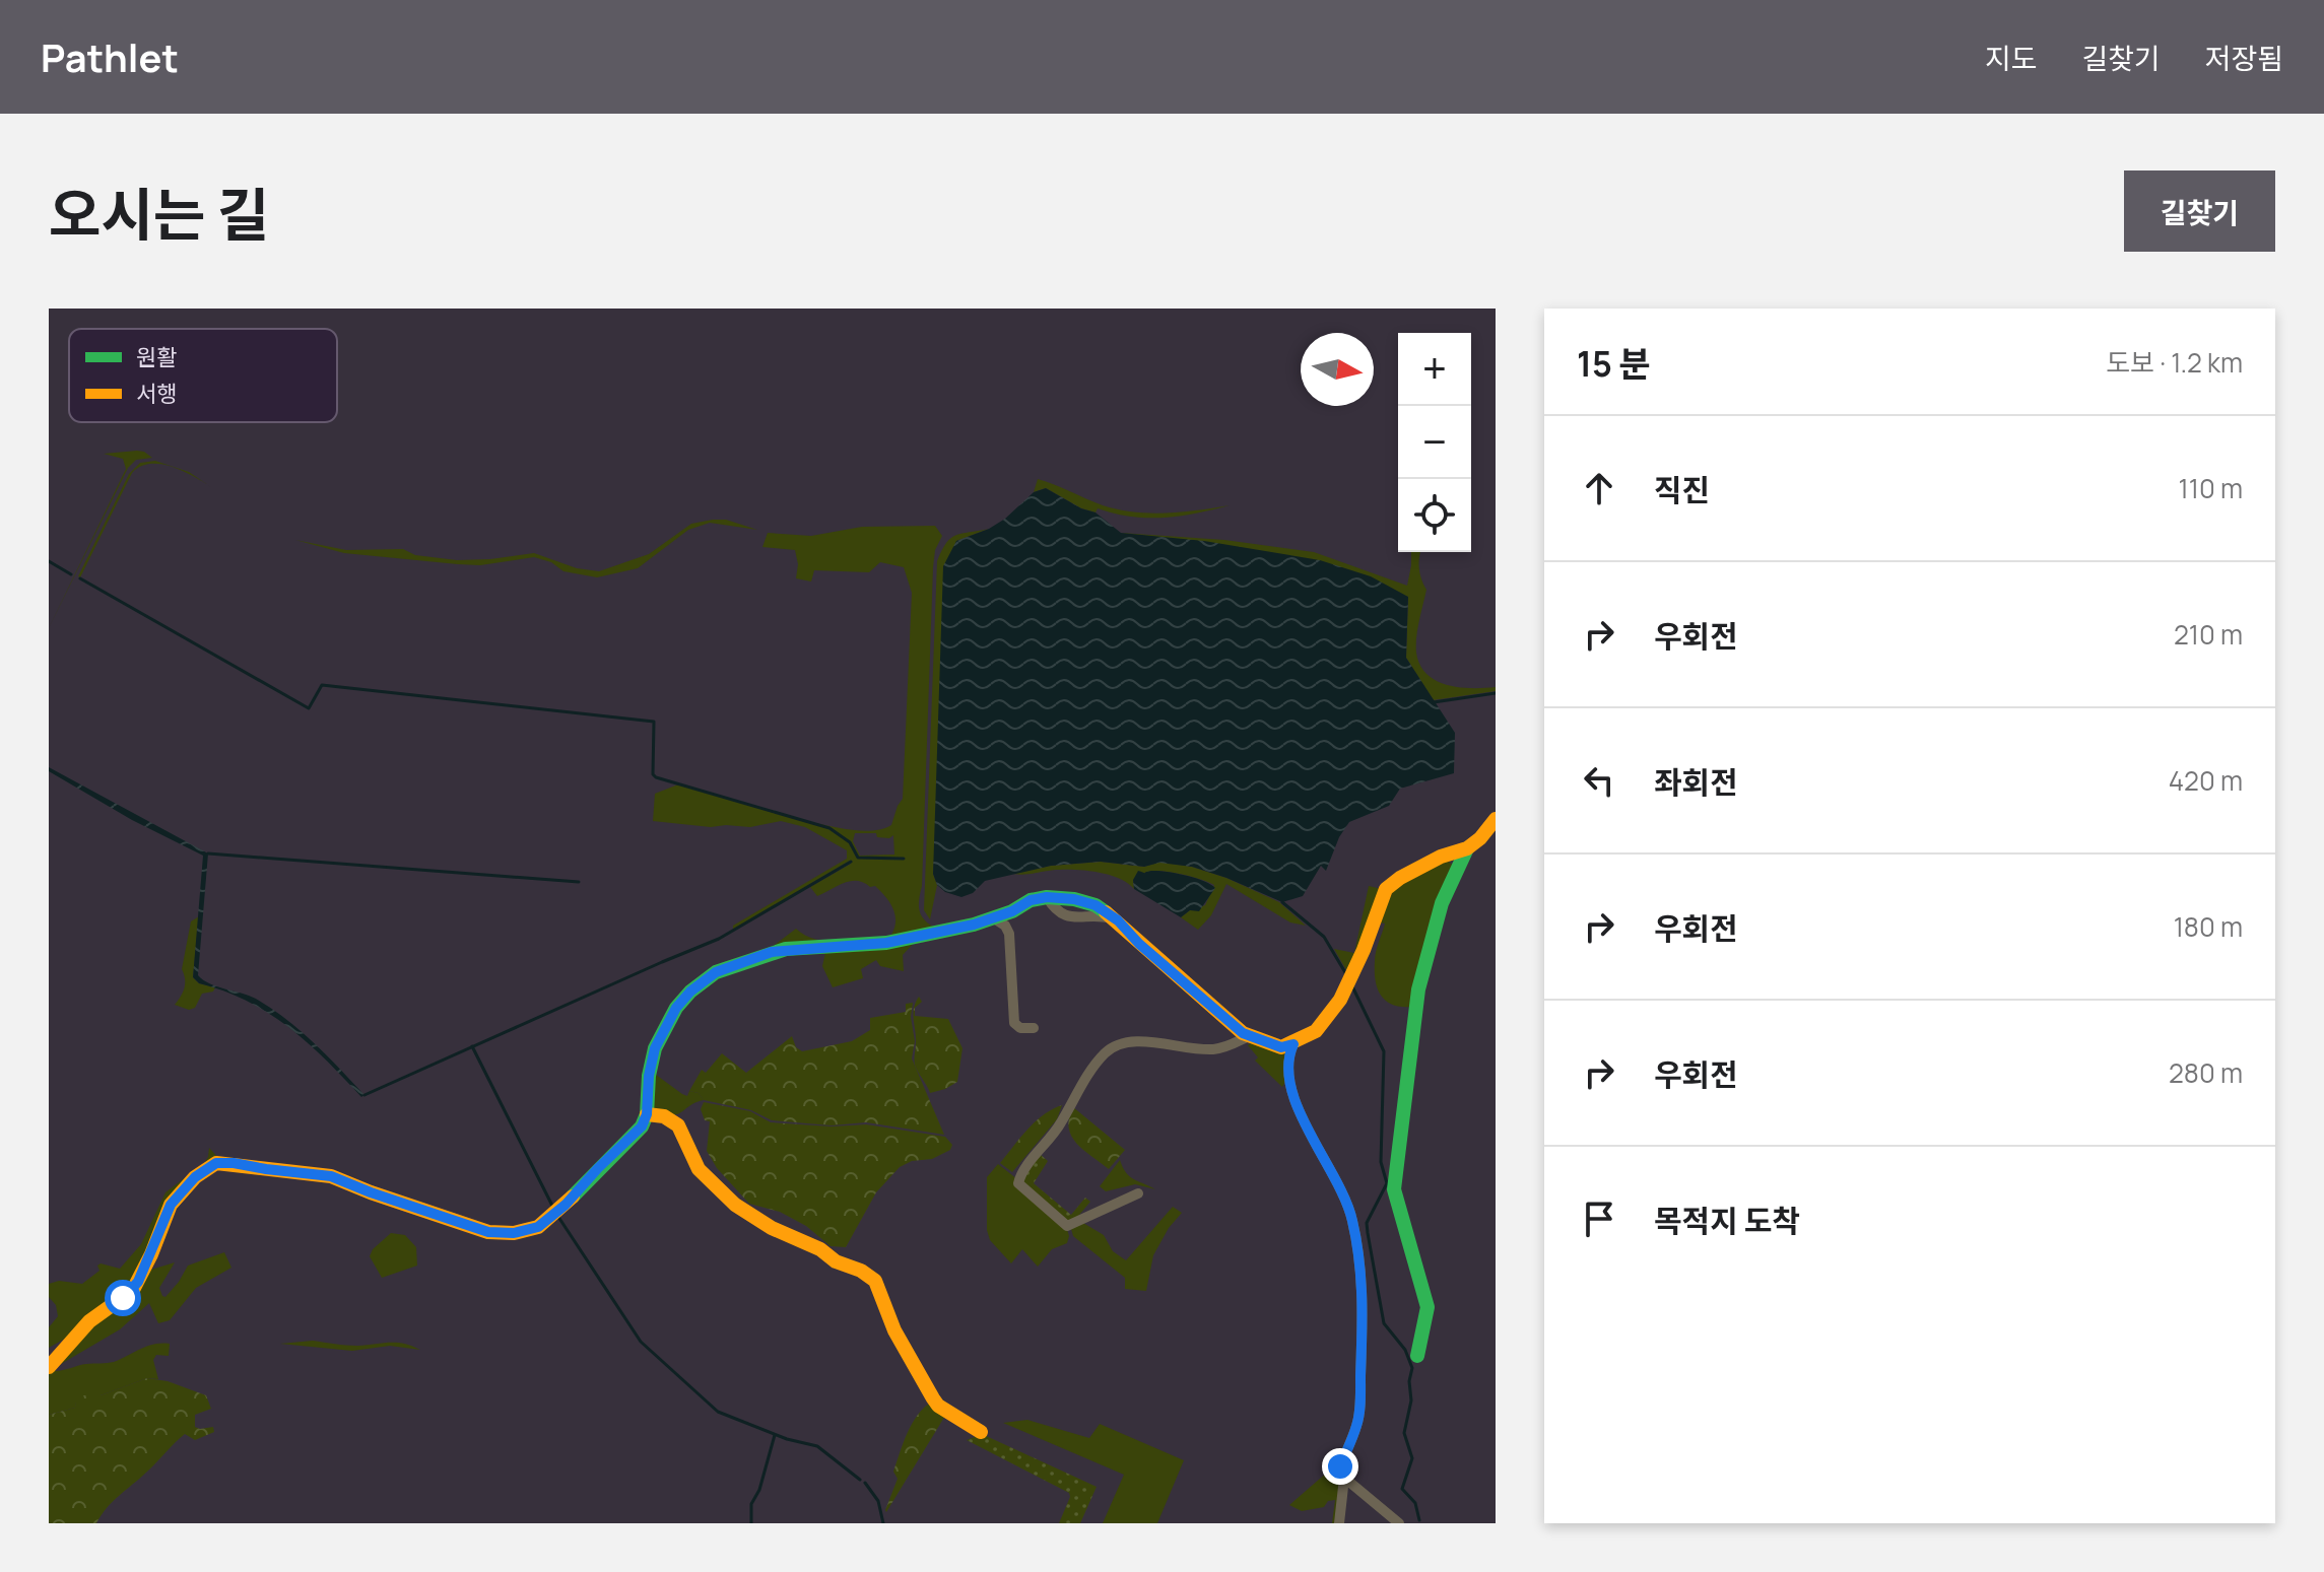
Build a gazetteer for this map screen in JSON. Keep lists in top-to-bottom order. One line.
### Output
{"legend":["원활","서행"],"north":"right","page":{"header":"Pathlet","nav":["지도","길찾기","저장됨"],"title":"오시는 길","buttons":"길찾기","heading":["15 분","도보 · 1.2 km"],"map_buttons":["+","−"],"list":[["직진","110 m"],["우회전","210 m"],["좌회전","420 m"],["우회전","180 m"],["우회전","280 m"],"목적지 도착"]}}
